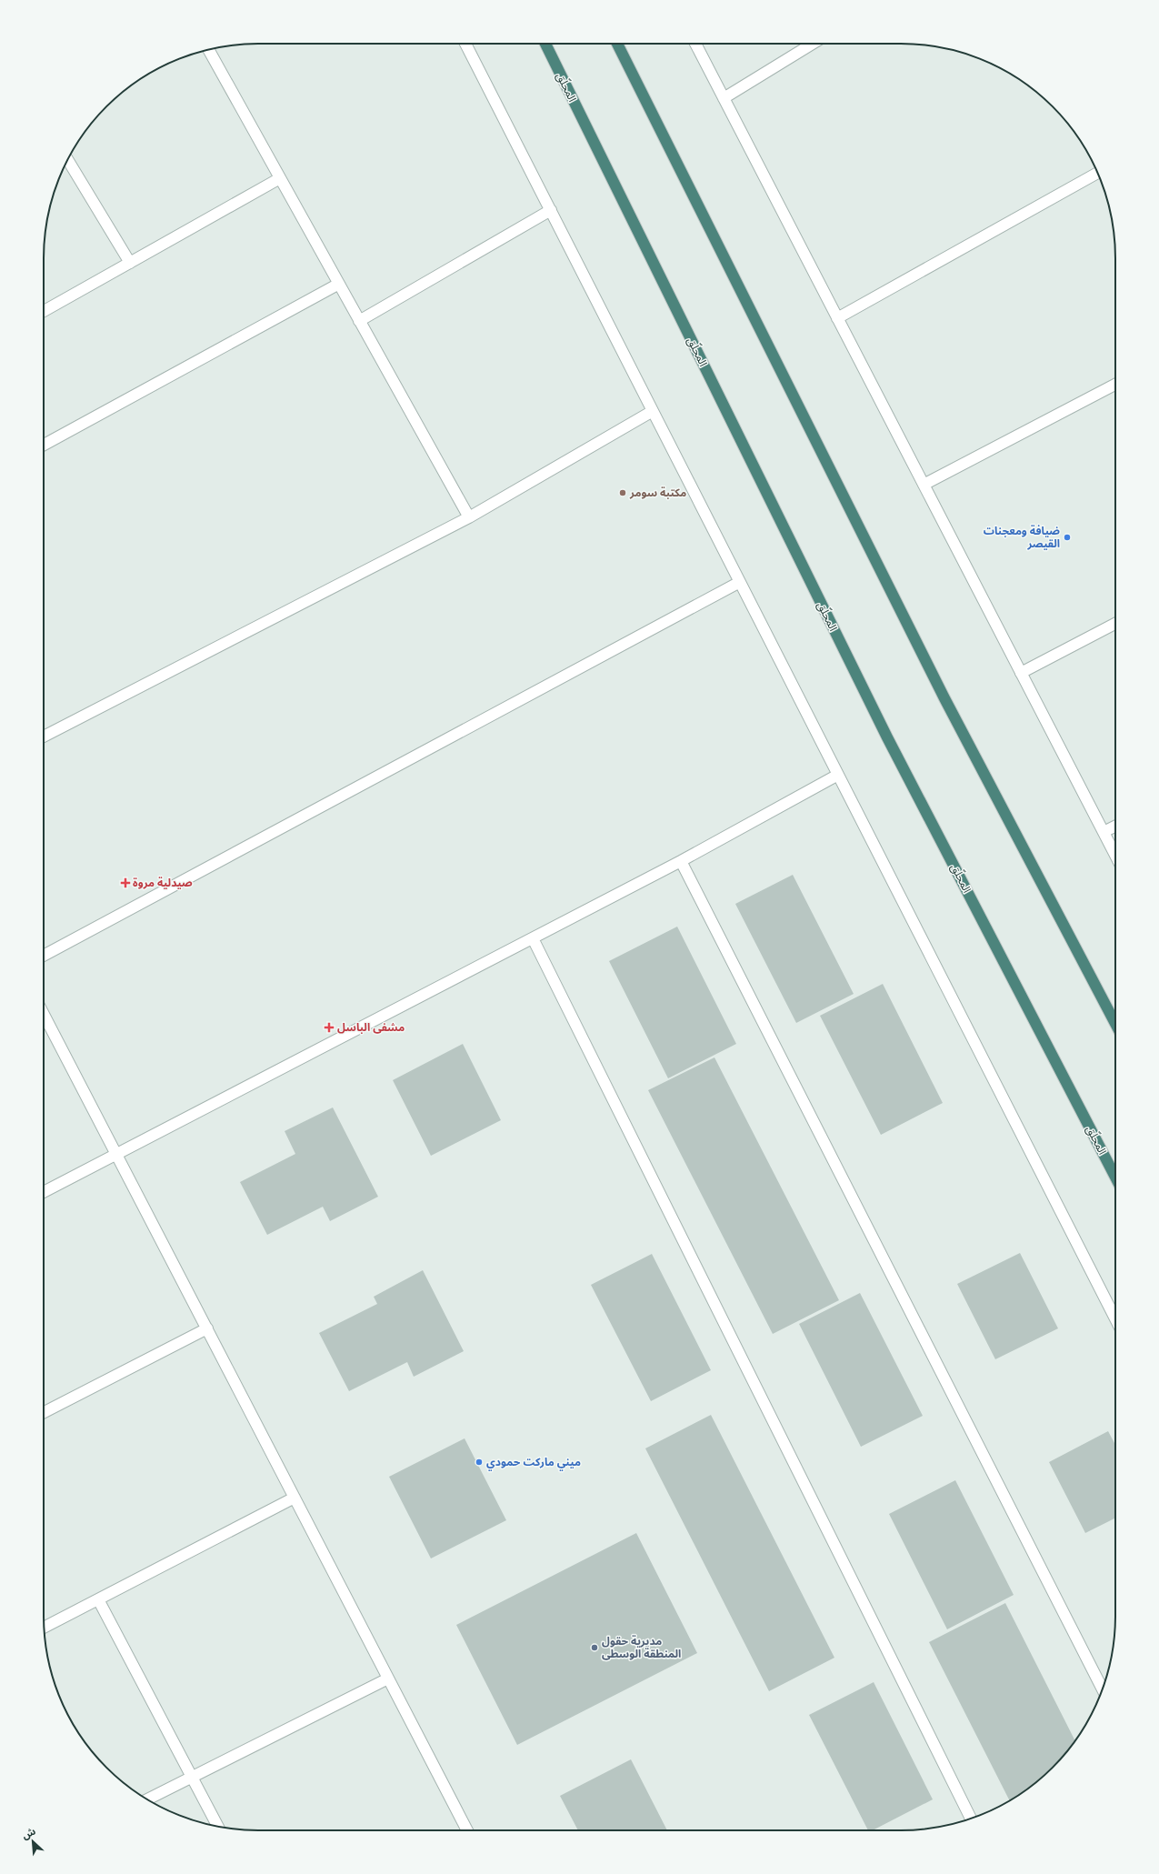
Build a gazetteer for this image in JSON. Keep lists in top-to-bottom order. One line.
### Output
{"streets":{"highway":["المحلّق"]},"places":{"other":["مكتبة سومر","ضيافة ومعجنات القيصر","ميني ماركت حمودي","مديرية حقول المنطقة الوسطى"],"health":["صيدلية مروة","مشفى الباسل"]},"north":"top left"}
